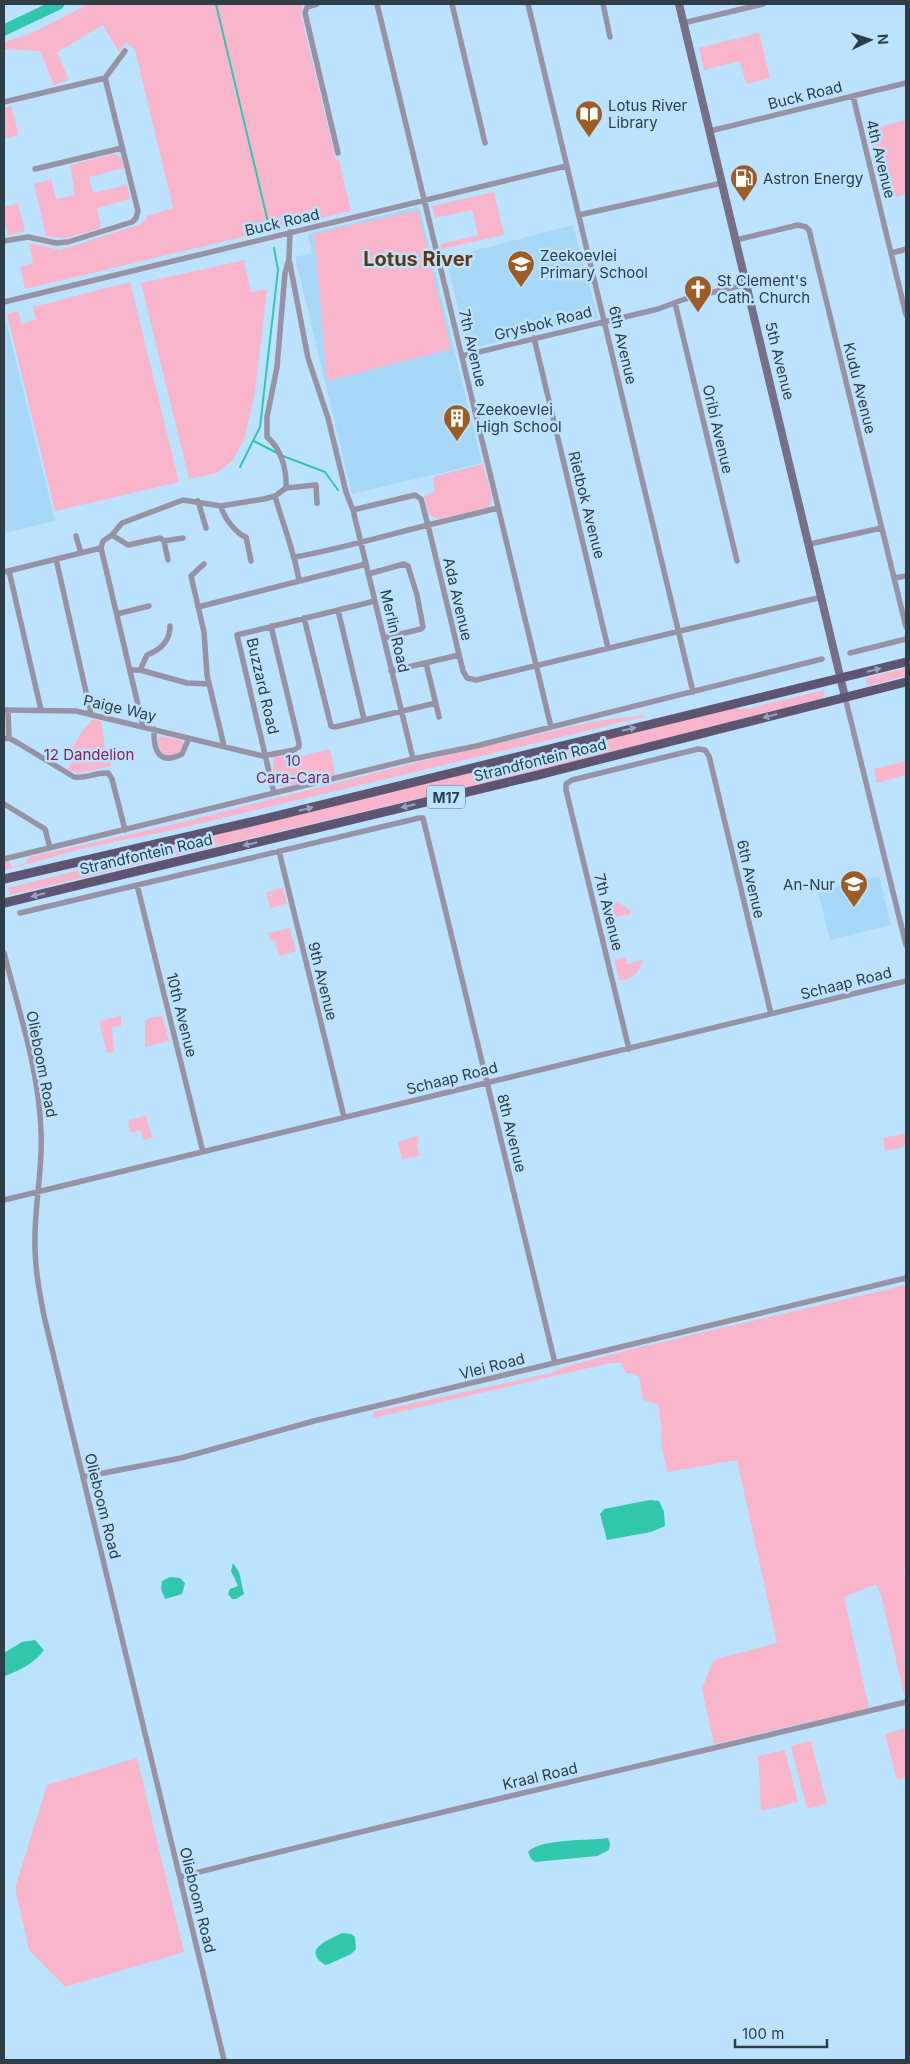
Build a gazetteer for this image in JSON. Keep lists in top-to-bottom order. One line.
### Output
{"streets":{"main road":["5th Avenue","Strandfontein Road","M17"],"street":["Buck Road","4th Avenue","Grysbok Road","6th Avenue","7th Avenue","Kudu Avenue","Oribi Avenue","Rietbok Avenue","Ada Avenue","Merlin Road","Buzzard Road","Paige Way","9th Avenue","Schaap Road","10th Avenue","Olieboom Road","8th Avenue","Vlei Road","Kraal Road"]},"crossings":[["Buck Road","4th Avenue"],["Buck Road","6th Avenue"],["Buck Road","7th Avenue"],["Buck Road","5th Avenue"],["Grysbok Road","6th Avenue"],["Grysbok Road","7th Avenue"],["Grysbok Road","5th Avenue"],["Grysbok Road","Oribi Avenue"],["Grysbok Road","Rietbok Avenue"],["6th Avenue","7th Avenue"],["6th Avenue","Strandfontein Road"],["6th Avenue","Schaap Road"],["7th Avenue","Ada Avenue"],["7th Avenue","Strandfontein Road"],["7th Avenue","Schaap Road"],["5th Avenue","Kudu Avenue"],["5th Avenue","Strandfontein Road"],["Ada Avenue","Merlin Road"],["Merlin Road","Buzzard Road"],["Merlin Road","Strandfontein Road"],["Buzzard Road","Paige Way"],["Buzzard Road","Strandfontein Road"],["9th Avenue","Schaap Road"],["9th Avenue","8th Avenue"],["Schaap Road","10th Avenue"],["Schaap Road","Olieboom Road"],["Schaap Road","8th Avenue"],["Olieboom Road","Vlei Road"],["Olieboom Road","Kraal Road"],["8th Avenue","Vlei Road"]],"districts":["Lotus River"],"parks":["12 Dandelion","10 Cara-Cara"],"places":{"library":["Lotus River Library"],"fuel station":["Astron Energy"],"school or university":["Zeekoevlei Primary School","An-Nur"],"church":["St Clement's Cath. Church"],"building":["Zeekoevlei High School"]},"scale_bar":"100 m","north":"right"}
